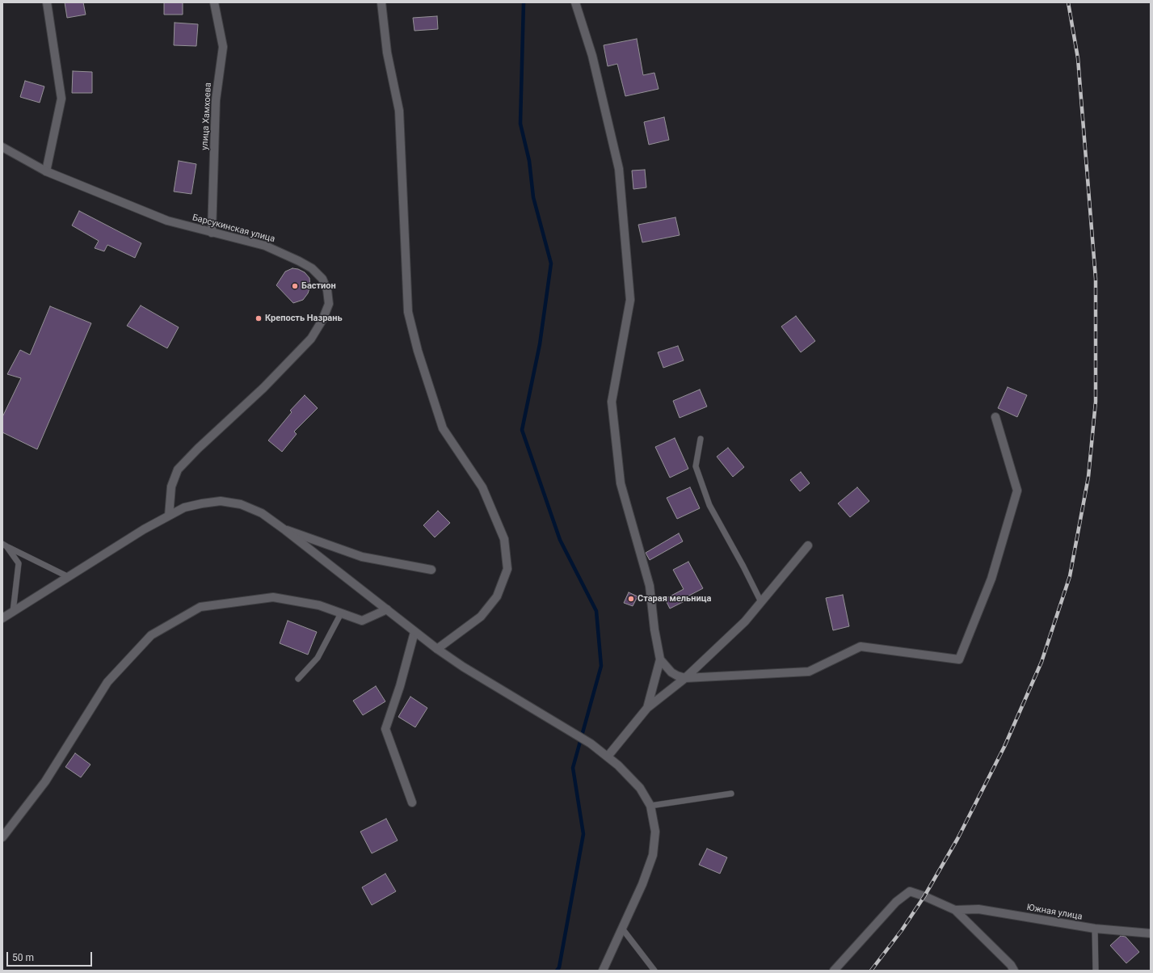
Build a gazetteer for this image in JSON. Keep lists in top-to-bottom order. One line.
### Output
{"streets":{"street":["улица Хамхоева","Барсукинская улица","Южная улица"]},"crossings":[["улица Хамхоева","Барсукинская улица"]],"places":["Бастион","Крепость Назрань","Старая мельница"],"scale_bar":"50 m"}
